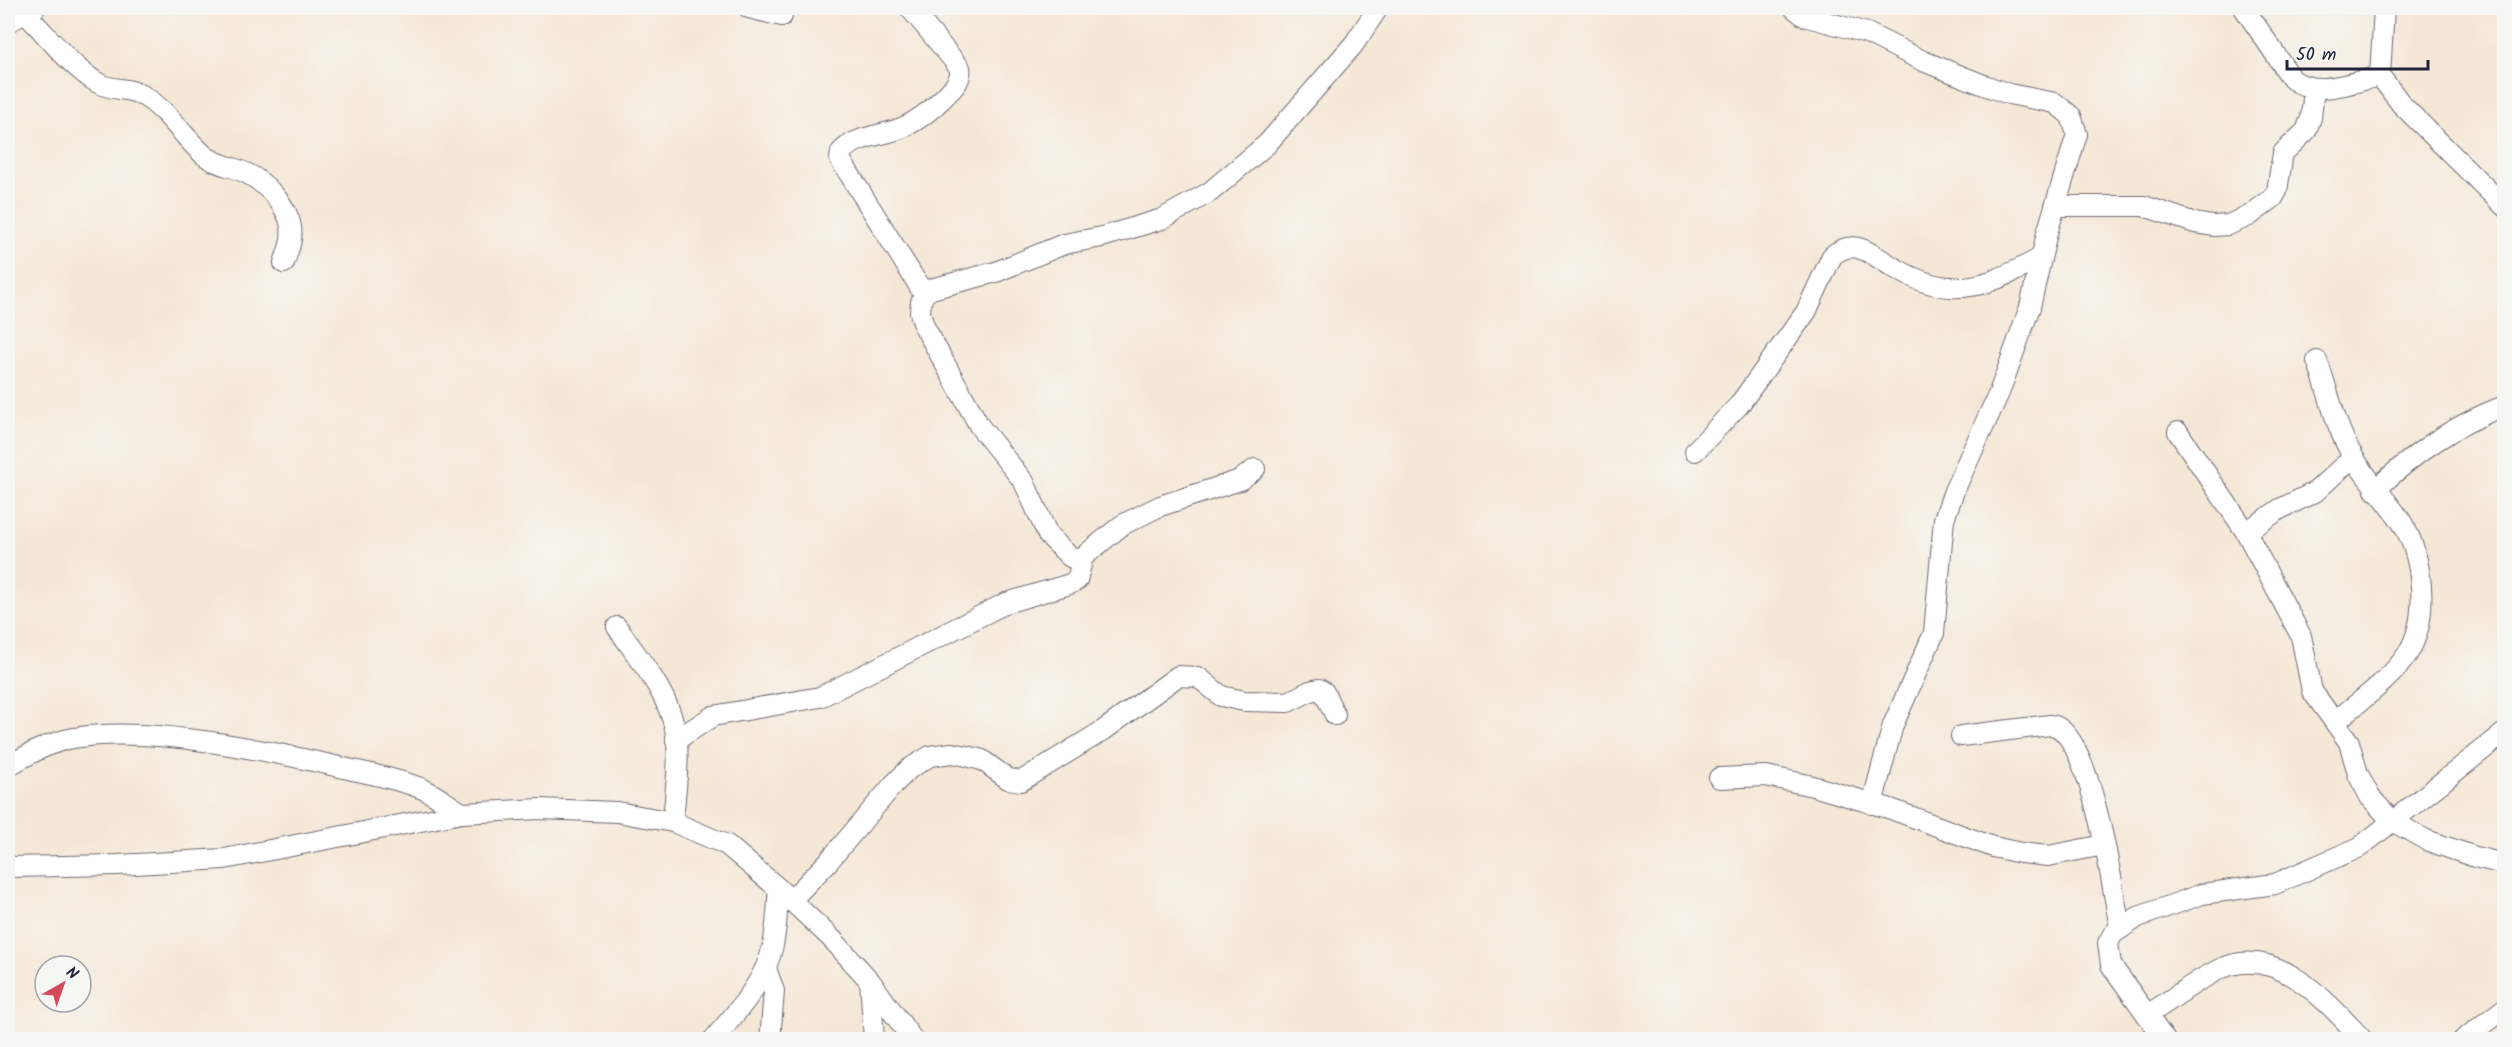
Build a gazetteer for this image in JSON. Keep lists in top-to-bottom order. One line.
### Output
{"scale_bar":"50 m","north":"top right"}
